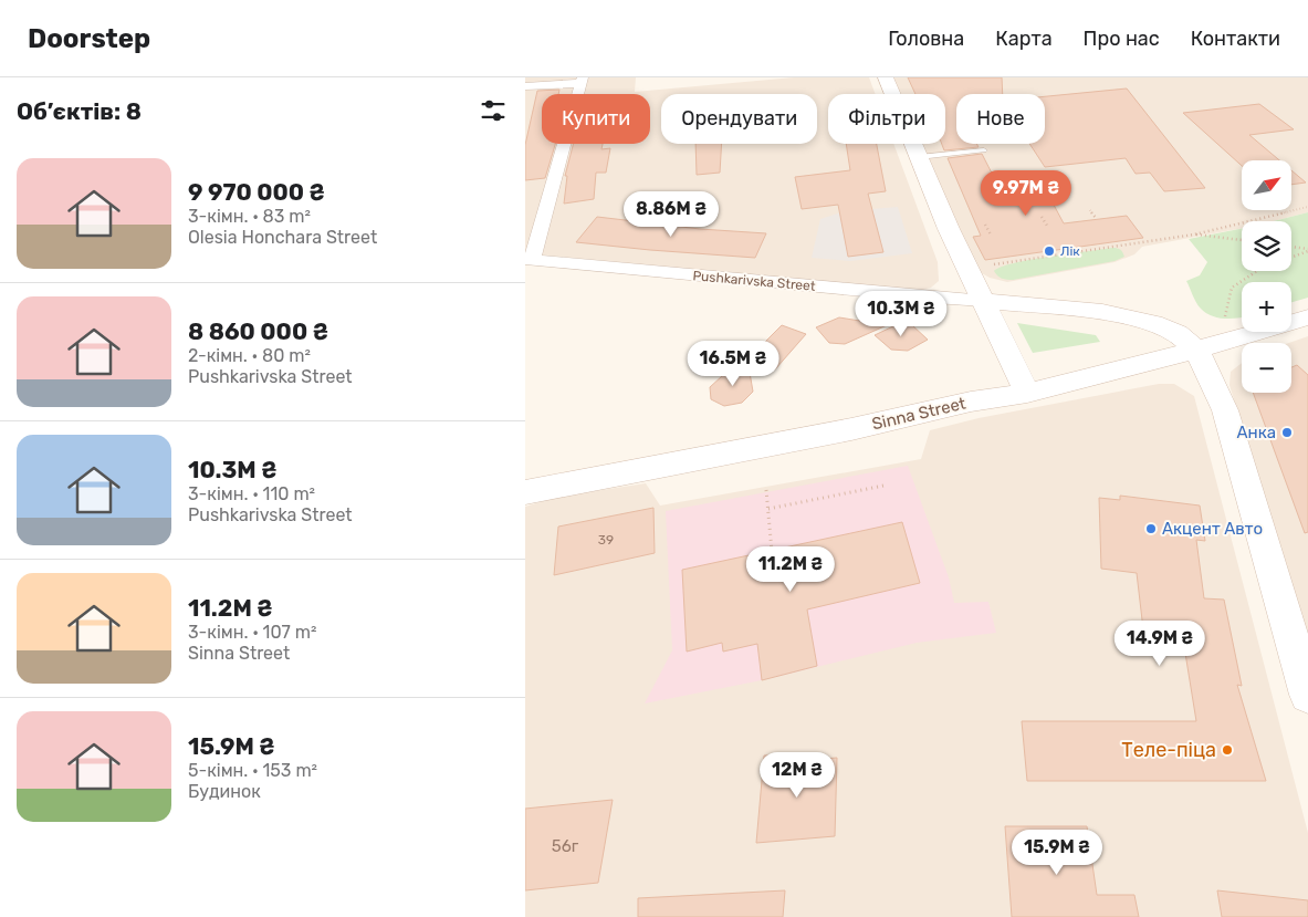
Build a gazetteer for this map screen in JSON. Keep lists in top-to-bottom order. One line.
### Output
{"streets":{"main road":["Sinna Street"],"street":["Pushkarivska Street"]},"places":["Лік","Анка","Акцент Авто","Теле-піца"],"house_numbers":["39","56г"],"north":"top right","page":{"header":"Doorstep","nav":["Головна","Карта","Про нас","Контакти"],"heading":"Об’єктів: 8","chip":["Купити","Орендувати","Фільтри","Нове"],"list":[{"name":"9 970 000 ₴","note":"3-кімн. · 83 m² · Olesia Honchara Street"},{"name":"8 860 000 ₴","note":"2-кімн. · 80 m² · Pushkarivska Street"},{"name":"10.3M ₴","note":"3-кімн. · 110 m² · Pushkarivska Street"},{"name":"11.2M ₴","note":"3-кімн. · 107 m² · Sinna Street"},{"name":"15.9M ₴","note":"5-кімн. · 153 m² · Будинок"}],"map_buttons":["+","−"],"price":["9.97M ₴","8.86M ₴","10.3M ₴","16.5M ₴","11.2M ₴","14.9M ₴","12M ₴","15.9M ₴"]}}
